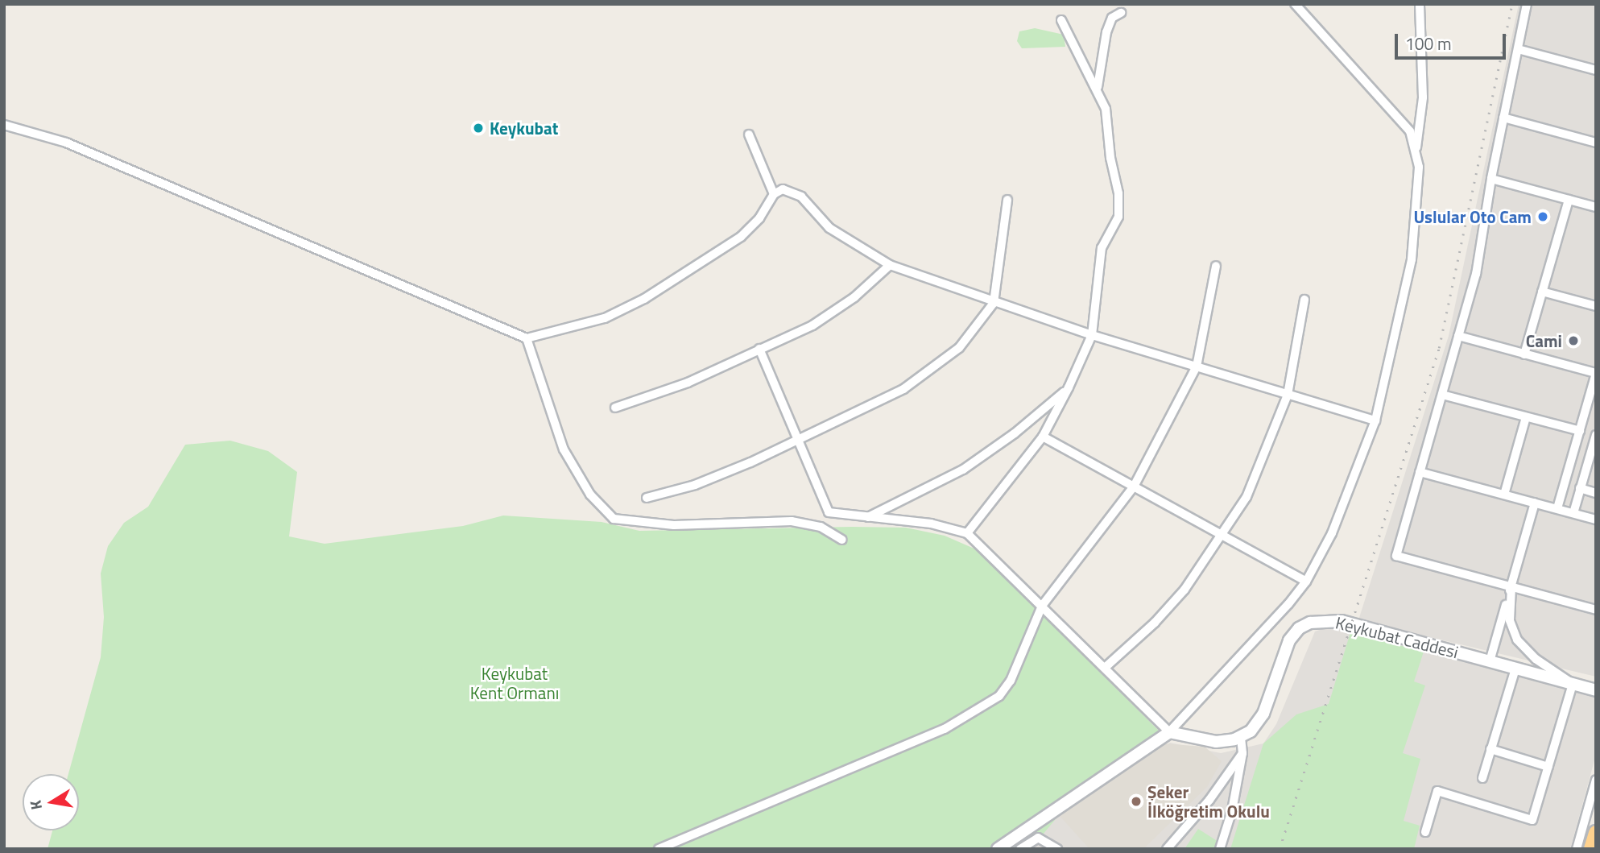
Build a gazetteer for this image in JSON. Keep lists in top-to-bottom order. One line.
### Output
{"streets":{"street":["Keykubat Caddesi"]},"parks":["Keykubat Kent Ormanı"],"places":["Keykubat","Uslular Oto Cam","Cami","Şeker İlköğretim Okulu"],"scale_bar":"100 m","north":"left"}
